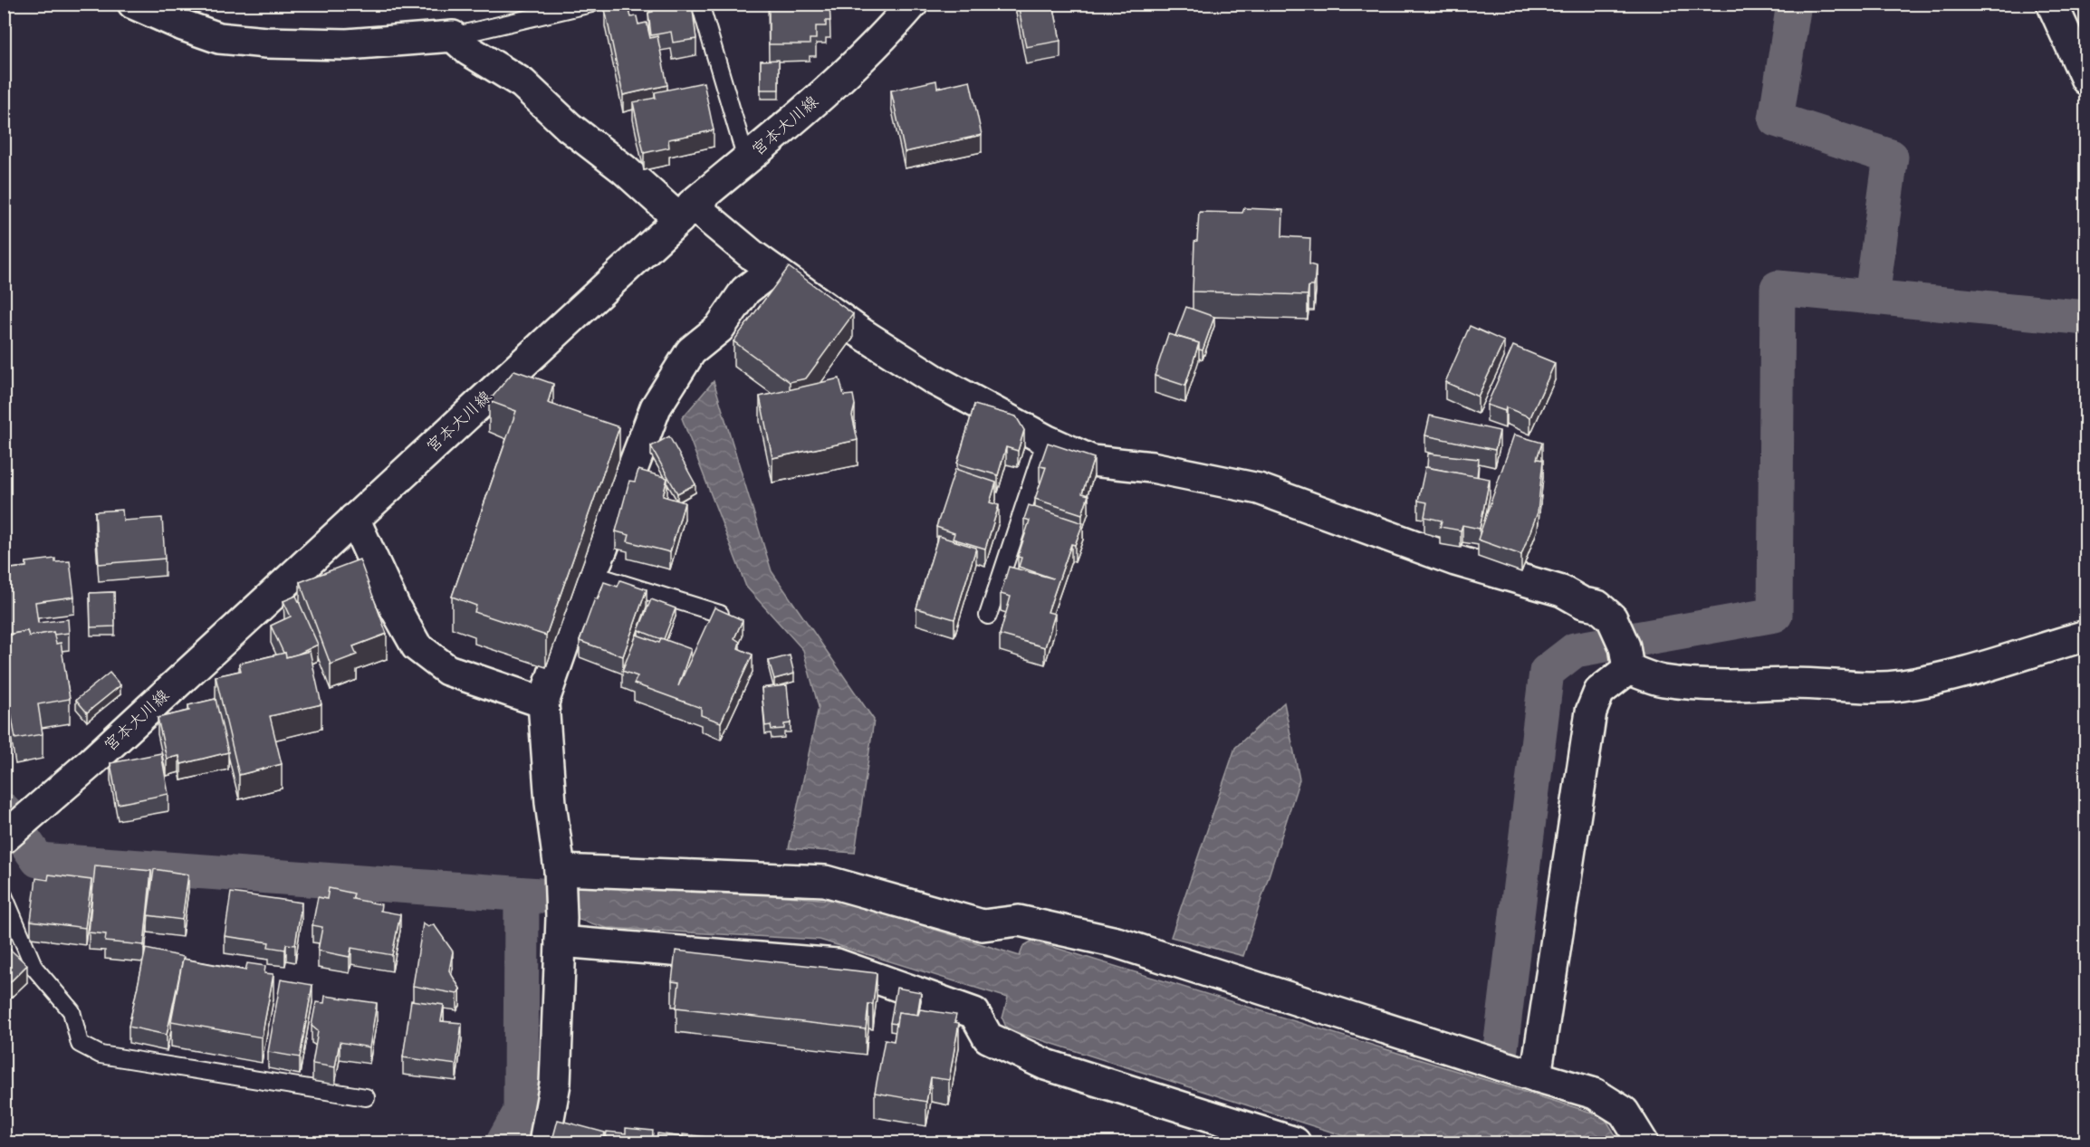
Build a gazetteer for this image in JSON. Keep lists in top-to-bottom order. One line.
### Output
{"streets":{"main road":["宮本大川線"]}}
